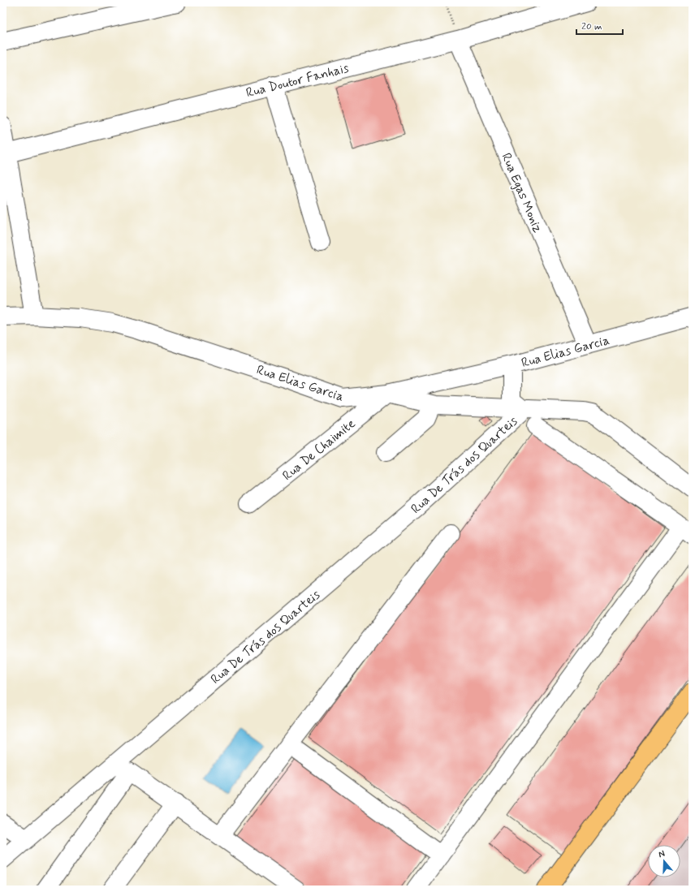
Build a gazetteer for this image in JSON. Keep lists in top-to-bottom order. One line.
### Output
{"streets":{"street":["Rua Doutor Fanhais","Rua Egas Moniz","Rua Elias Garcia","Rua De Chaimite","Rua De Trás dos Quarteis"]},"crossings":[["Rua Doutor Fanhais","Rua Egas Moniz"],["Rua Egas Moniz","Rua Elias Garcia"],["Rua Elias Garcia","Rua De Chaimite"]],"scale_bar":"20 m","north":"top"}
